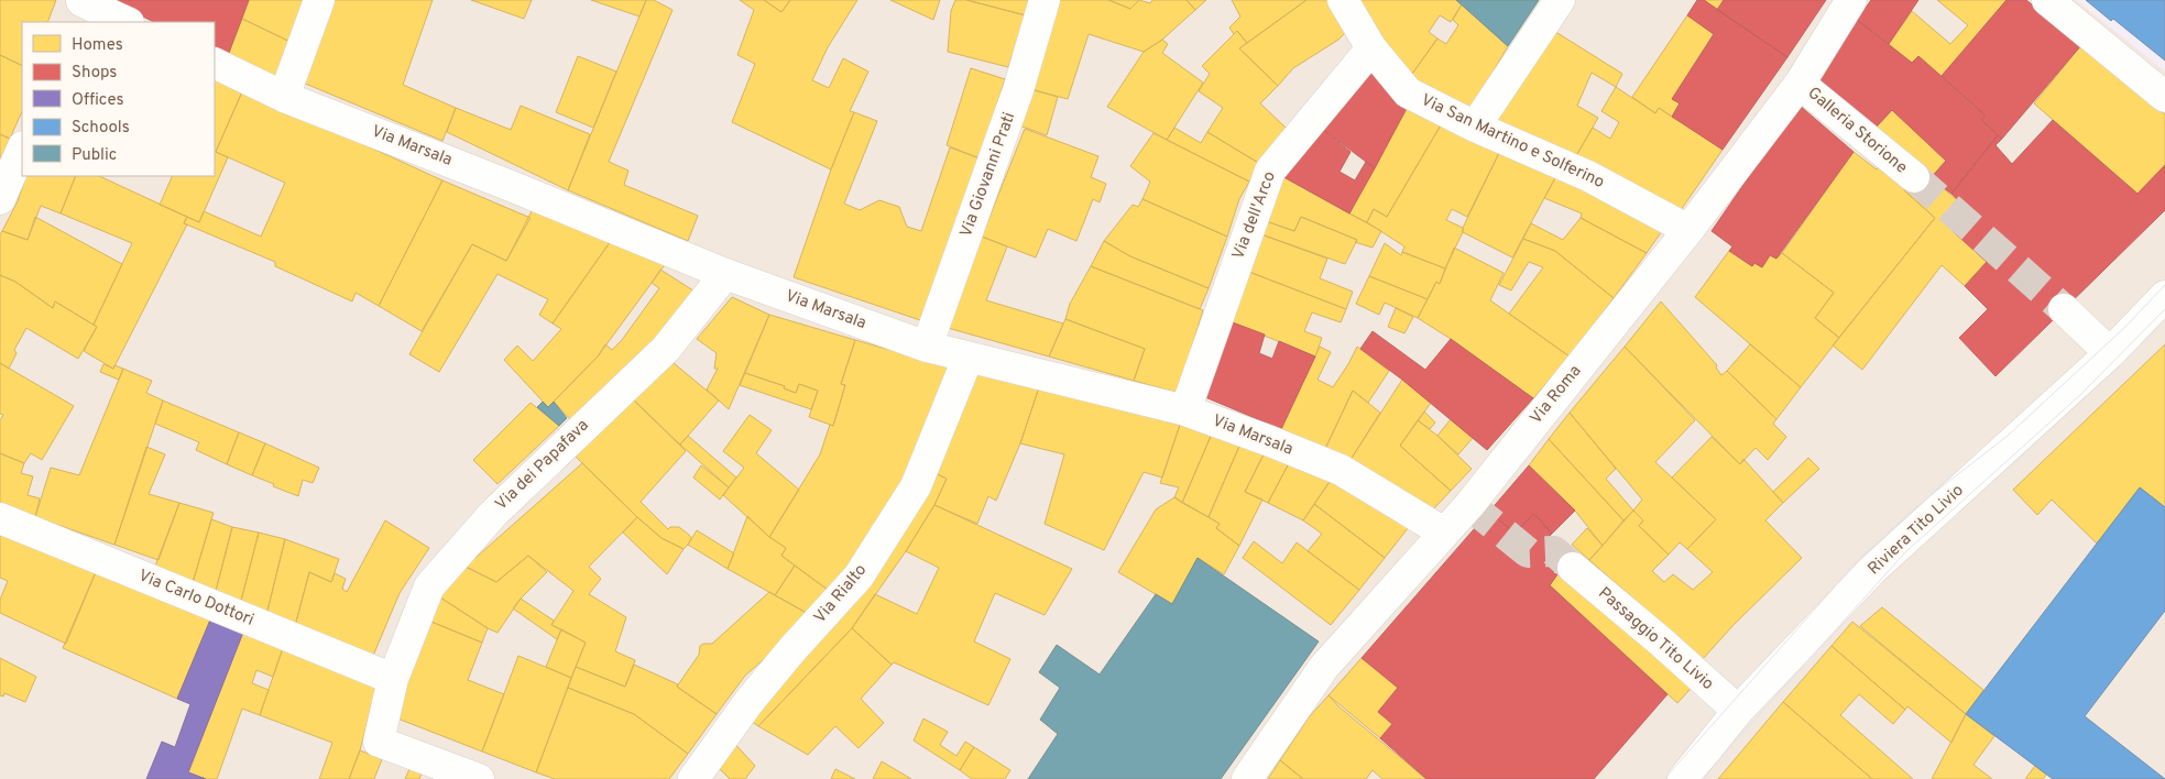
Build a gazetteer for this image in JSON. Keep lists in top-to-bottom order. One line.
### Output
{"streets":{"street":["Galleria Storione","Via San Martino e Solferino","Via Marsala","Via Giovanni Prati","Via dell'Arco","Via Roma","Via dei Papafava","Riviera Tito Livio","Via Rialto","Via Carlo Dottori","Passaggio Tito Livio"]},"crossings":[["Galleria Storione","Via Roma"],["Via San Martino e Solferino","Via dell'Arco"],["Via San Martino e Solferino","Via Roma"],["Via Marsala","Via Giovanni Prati"],["Via Marsala","Via dell'Arco"],["Via Marsala","Via Roma"],["Via Marsala","Via dei Papafava"],["Via Marsala","Via Rialto"],["Via dei Papafava","Via Carlo Dottori"],["Riviera Tito Livio","Passaggio Tito Livio"]],"legend":["Homes","Shops","Offices","Schools","Public"]}
